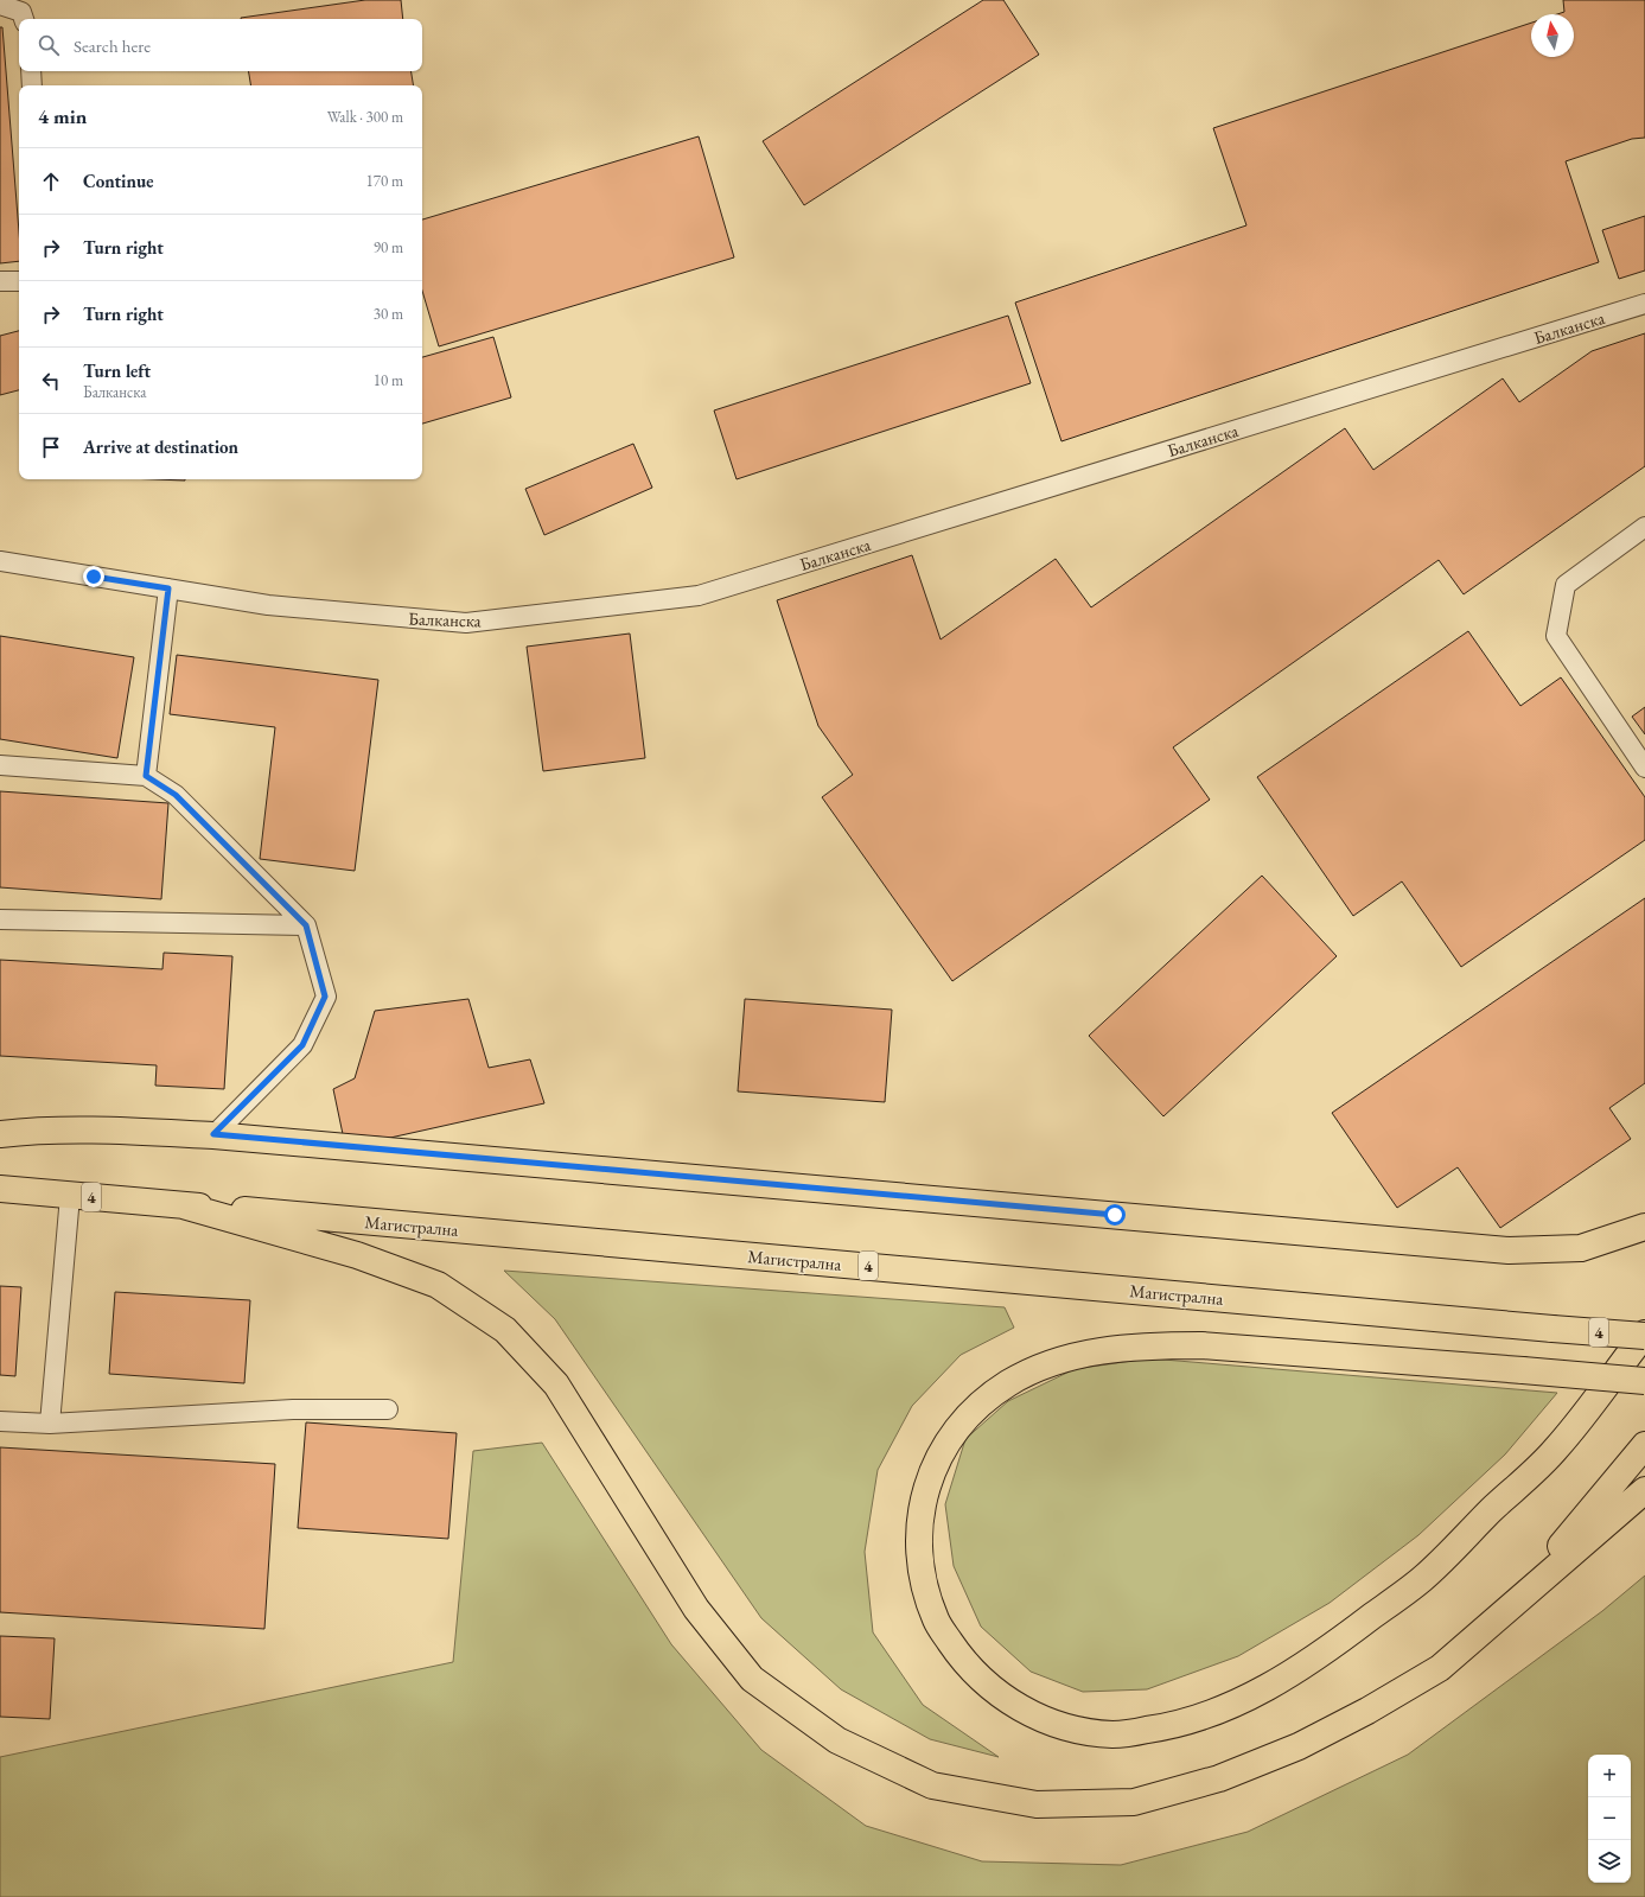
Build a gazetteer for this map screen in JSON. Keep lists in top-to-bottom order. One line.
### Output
{"streets":{"main road":["4","Магистрална"],"lane":["Балканска"]},"north":"top","page":{"search":"Search here","heading":["4 min","Walk · 300 m"],"list":[["Continue","170 m"],["Turn right","90 m"],["Turn right","30 m"],["Turn left","Балканска","10 m"],"Arrive at destination"],"map_buttons":["+","−"]}}
